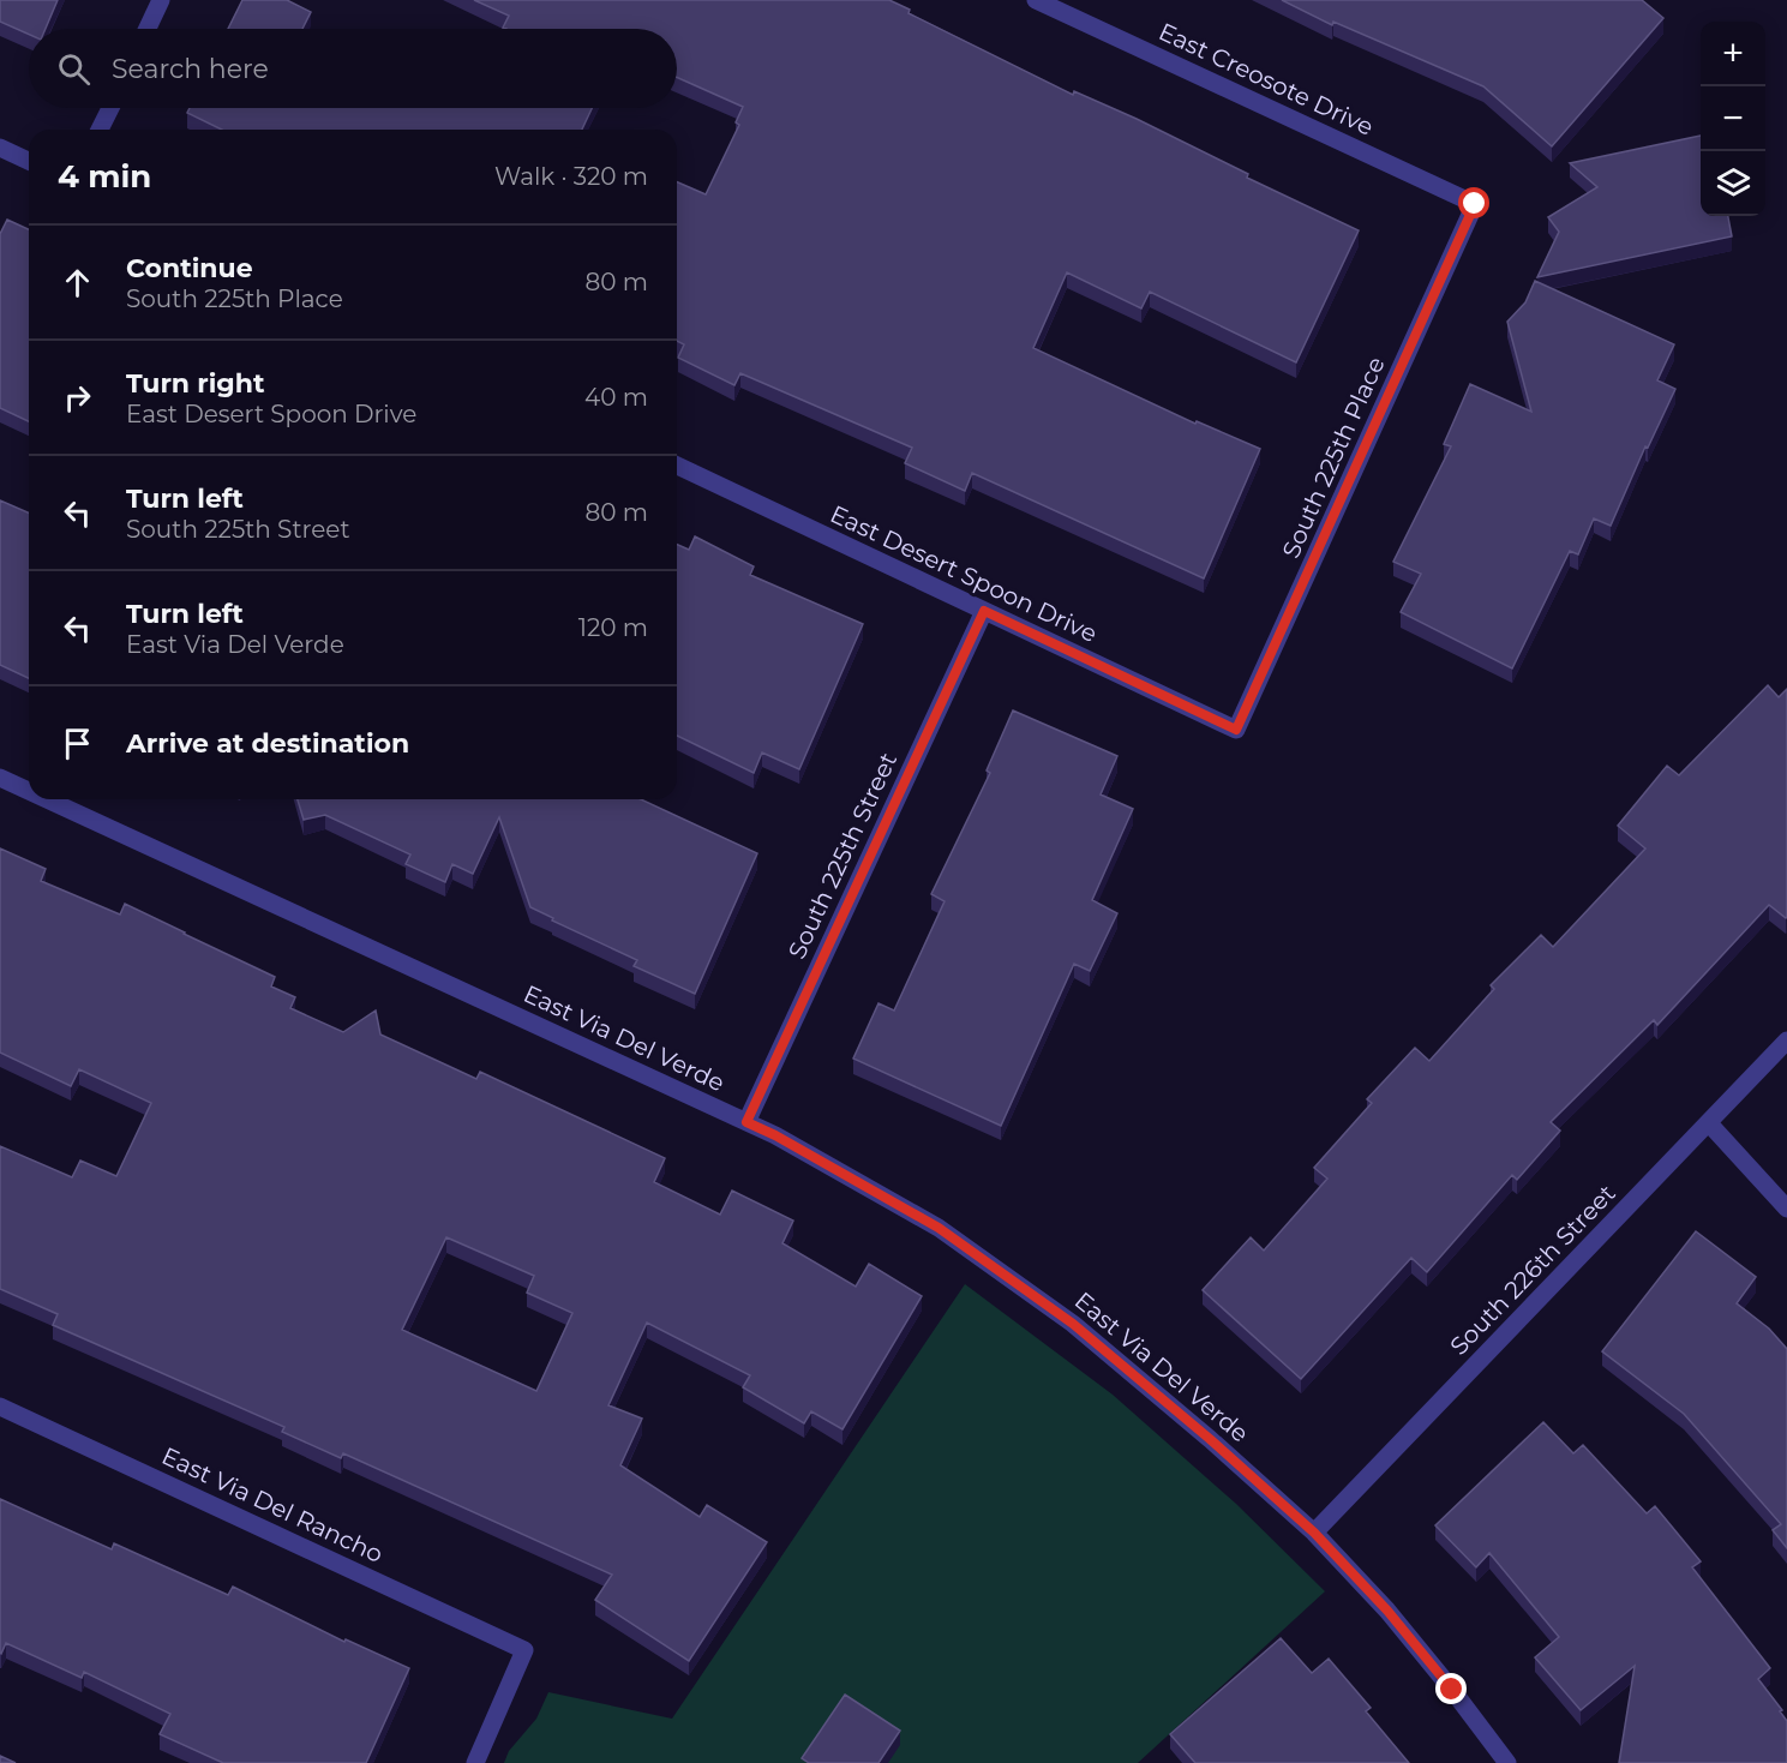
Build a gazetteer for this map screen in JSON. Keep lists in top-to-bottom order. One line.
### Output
{"streets":{"street":["East Creosote Drive","South 225th Place","East Desert Spoon Drive","South 225th Street","East Via Del Verde","South 226th Street","East Via Del Rancho"]},"crossings":[["East Creosote Drive","South 225th Place"],["South 225th Place","East Desert Spoon Drive"],["East Desert Spoon Drive","South 225th Street"],["South 225th Street","East Via Del Verde"],["East Via Del Verde","South 226th Street"]],"page":{"map_buttons":["+","−"],"search":"Search here","heading":["4 min","Walk · 320 m"],"list":[["Continue","South 225th Place","80 m"],["Turn right","East Desert Spoon Drive","40 m"],["Turn left","South 225th Street","80 m"],["Turn left","East Via Del Verde","120 m"],"Arrive at destination"]}}
